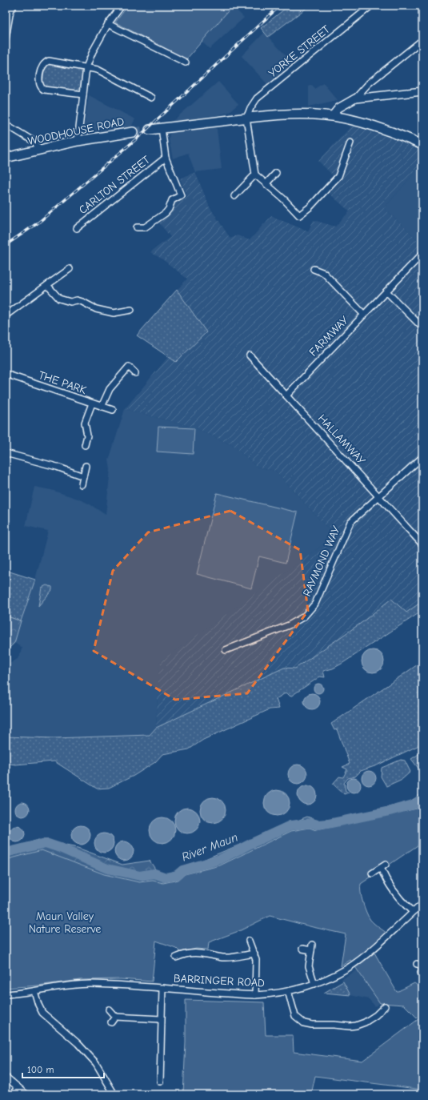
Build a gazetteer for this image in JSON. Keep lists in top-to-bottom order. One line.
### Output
{"streets":{"highway":["WOODHOUSE ROAD"],"street":["YORKE STREET","CARLTON STREET","FARMWAY","THE PARK","HALLAMWAY","RAYMOND WAY","BARRINGER ROAD"]},"crossings":[["FARMWAY","HALLAMWAY"],["HALLAMWAY","RAYMOND WAY"]],"water":["River Maun"],"parks":["Maun Valley Nature Reserve"],"scale_bar":"100 m"}
